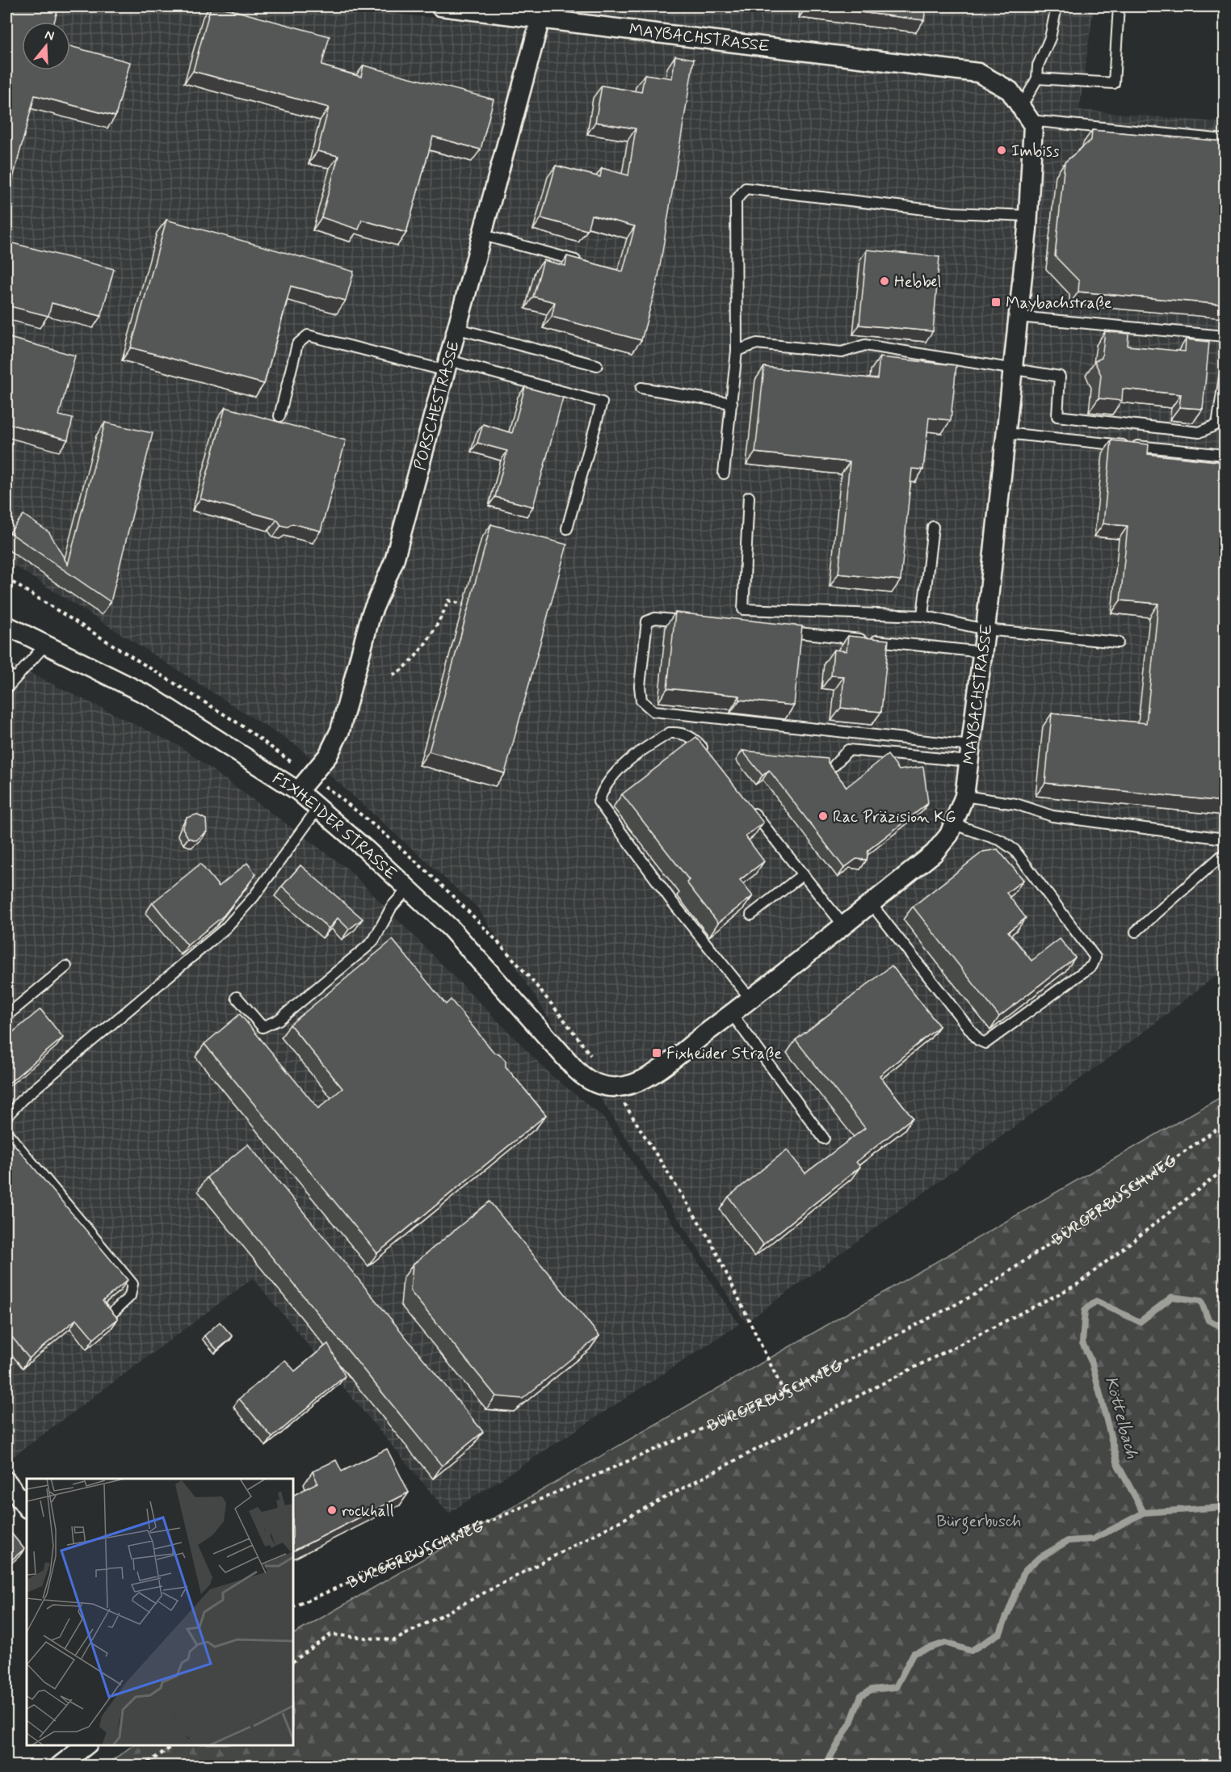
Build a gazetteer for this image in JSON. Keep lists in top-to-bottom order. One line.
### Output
{"streets":{"street":["MAYBACHSTRASSE","PORSCHESTRASSE","FIXHEIDER STRASSE"],"path":["BÜRGERBUSCHWEG"]},"crossings":[["MAYBACHSTRASSE","PORSCHESTRASSE"],["MAYBACHSTRASSE","FIXHEIDER STRASSE"],["PORSCHESTRASSE","FIXHEIDER STRASSE"]],"water":["Köttelbach"],"parks":["Bürgerbusch"],"places":{"other":["Imbiss","Hebbel","Rac Präzision KG","rockhall"],"transit":["Maybachstraße","Fixheider Straße"]},"north":"top"}
